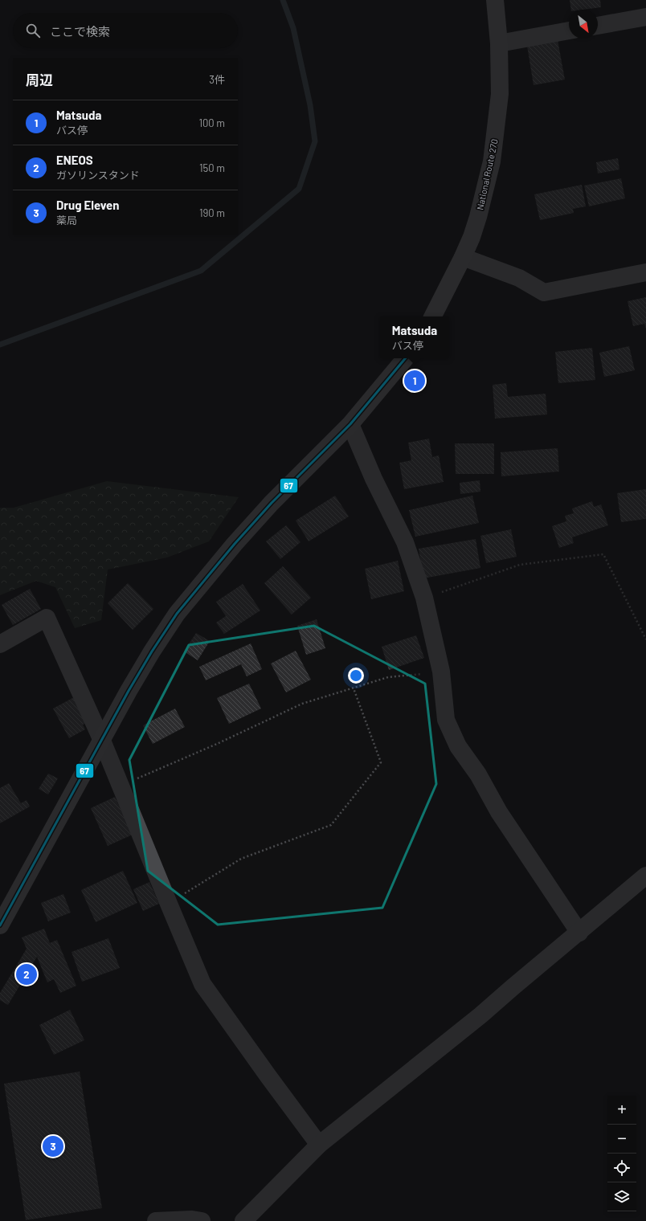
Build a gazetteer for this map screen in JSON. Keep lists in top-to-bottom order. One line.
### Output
{"streets":{"highway":["National Route 270"]},"lines":["transit line 67"],"north":"bottom right","page":{"search":"ここで検索","heading":["周辺","3件"],"list":[{"mark":"1","name":"Matsuda","note":"バス停","value":"100 m"},{"mark":"2","name":"ENEOS","note":"ガソリンスタンド","value":"150 m"},{"mark":"3","name":"Drug Eleven","note":"薬局","value":"190 m"}],"popup":["Matsuda","バス停"],"pins":["1","2","3"],"map_buttons":["+","−"]}}
